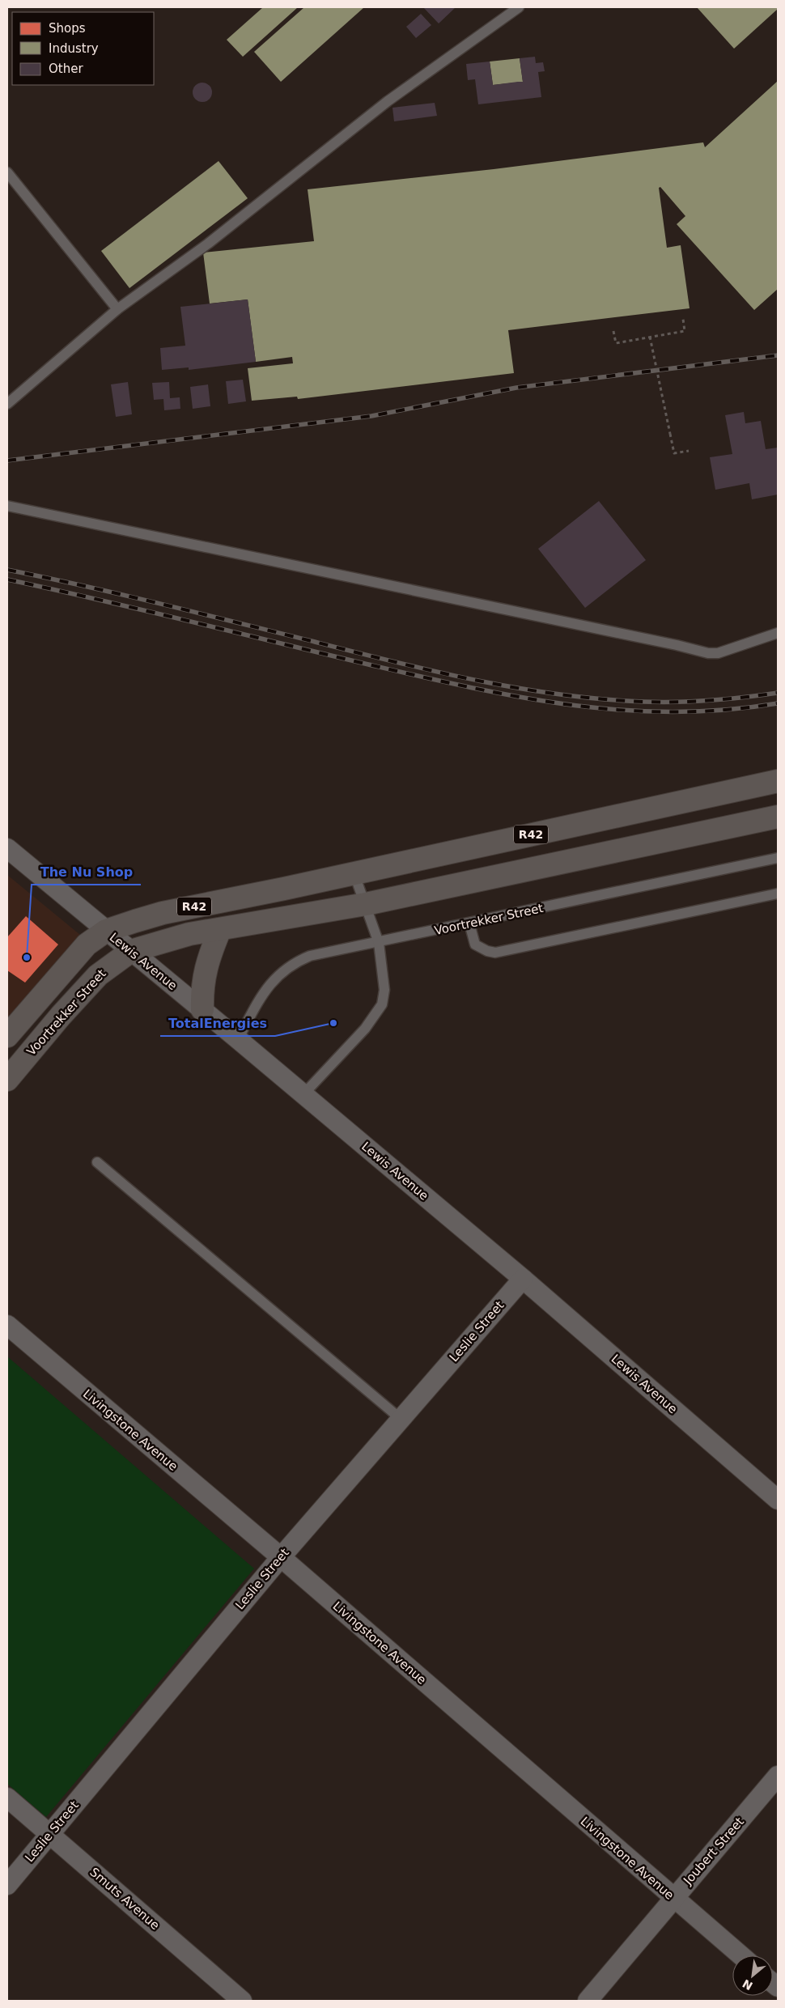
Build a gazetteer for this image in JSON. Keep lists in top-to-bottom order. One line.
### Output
{"streets":{"main road":["R42","Voortrekker Street"],"street":["Lewis Avenue","Leslie Street","Livingstone Avenue","Joubert Street","Smuts Avenue"]},"crossings":[["R42","Voortrekker Street"],["R42","Lewis Avenue"],["Voortrekker Street","Lewis Avenue"],["Lewis Avenue","Leslie Street"],["Leslie Street","Livingstone Avenue"],["Leslie Street","Smuts Avenue"],["Livingstone Avenue","Joubert Street"]],"places":["The Nu Shop","TotalEnergies"],"legend":["Shops","Industry","Other"],"north":"bottom left"}
